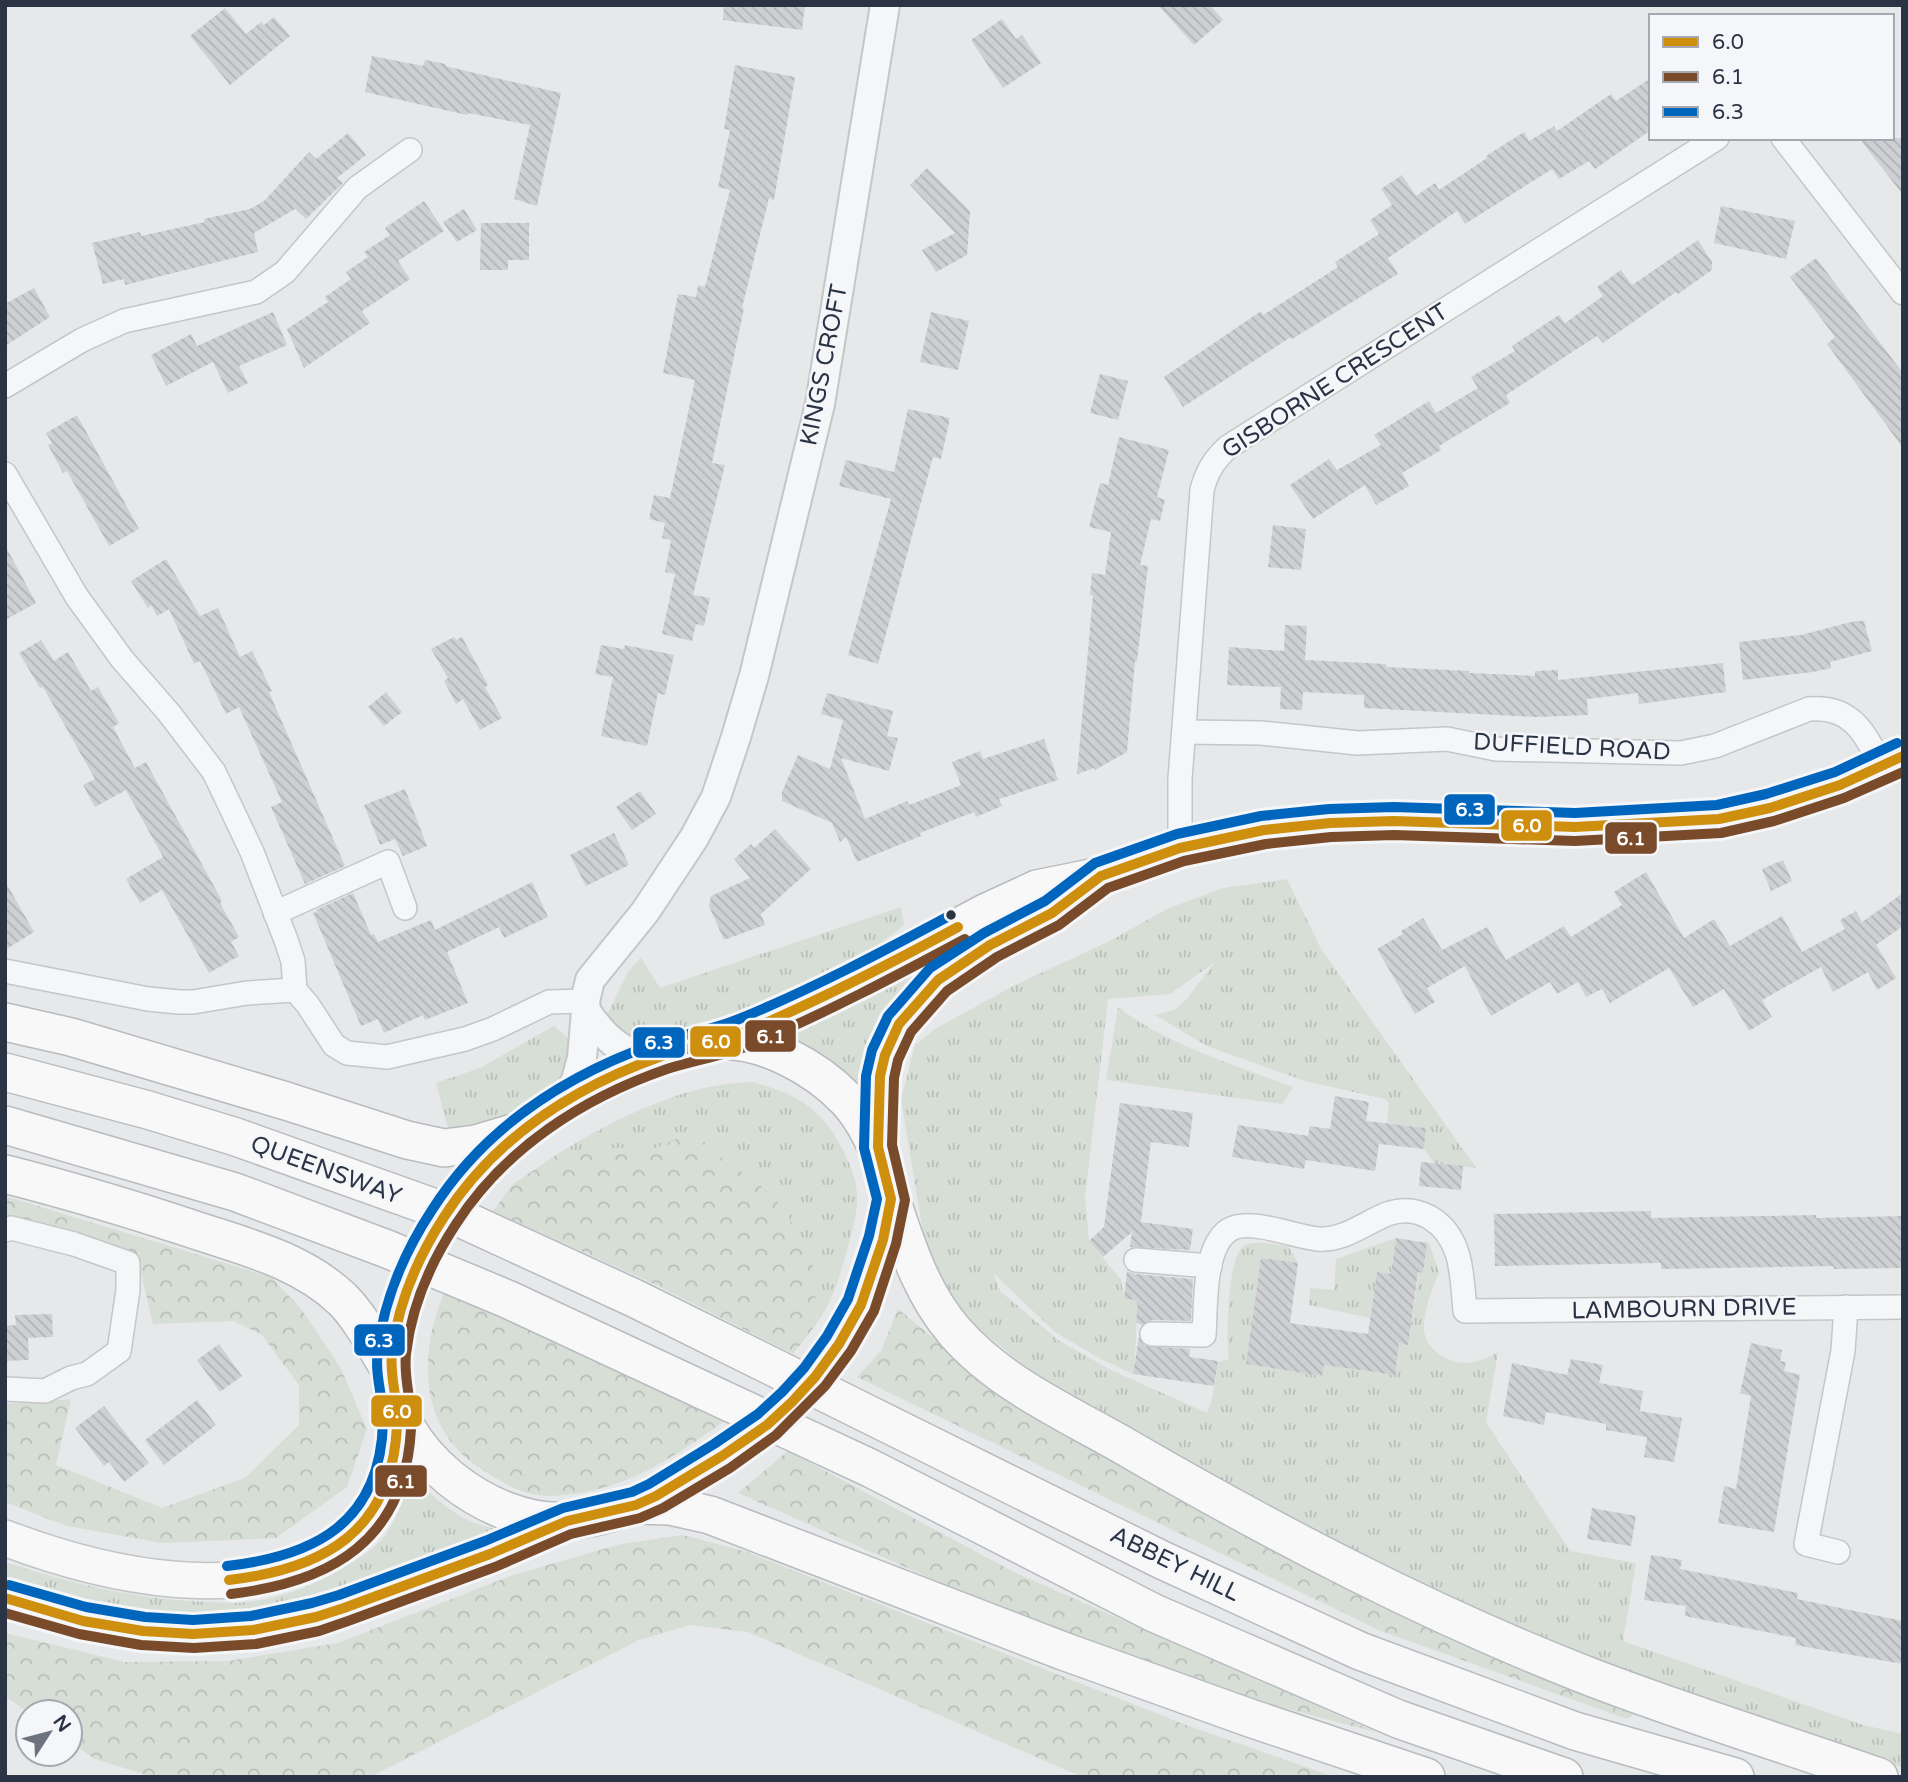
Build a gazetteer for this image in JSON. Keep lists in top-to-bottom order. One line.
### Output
{"streets":{"highway":["DUFFIELD ROAD","QUEENSWAY","ABBEY HILL"],"street":["KINGS CROFT","GISBORNE CRESCENT","LAMBOURN DRIVE"]},"crossings":[["GISBORNE CRESCENT","DUFFIELD ROAD"],["QUEENSWAY","ABBEY HILL"]],"lines":["transit line 6.3","transit line 6.0","transit line 6.1"],"legend":["6.0","6.1","6.3"],"north":"top right"}
